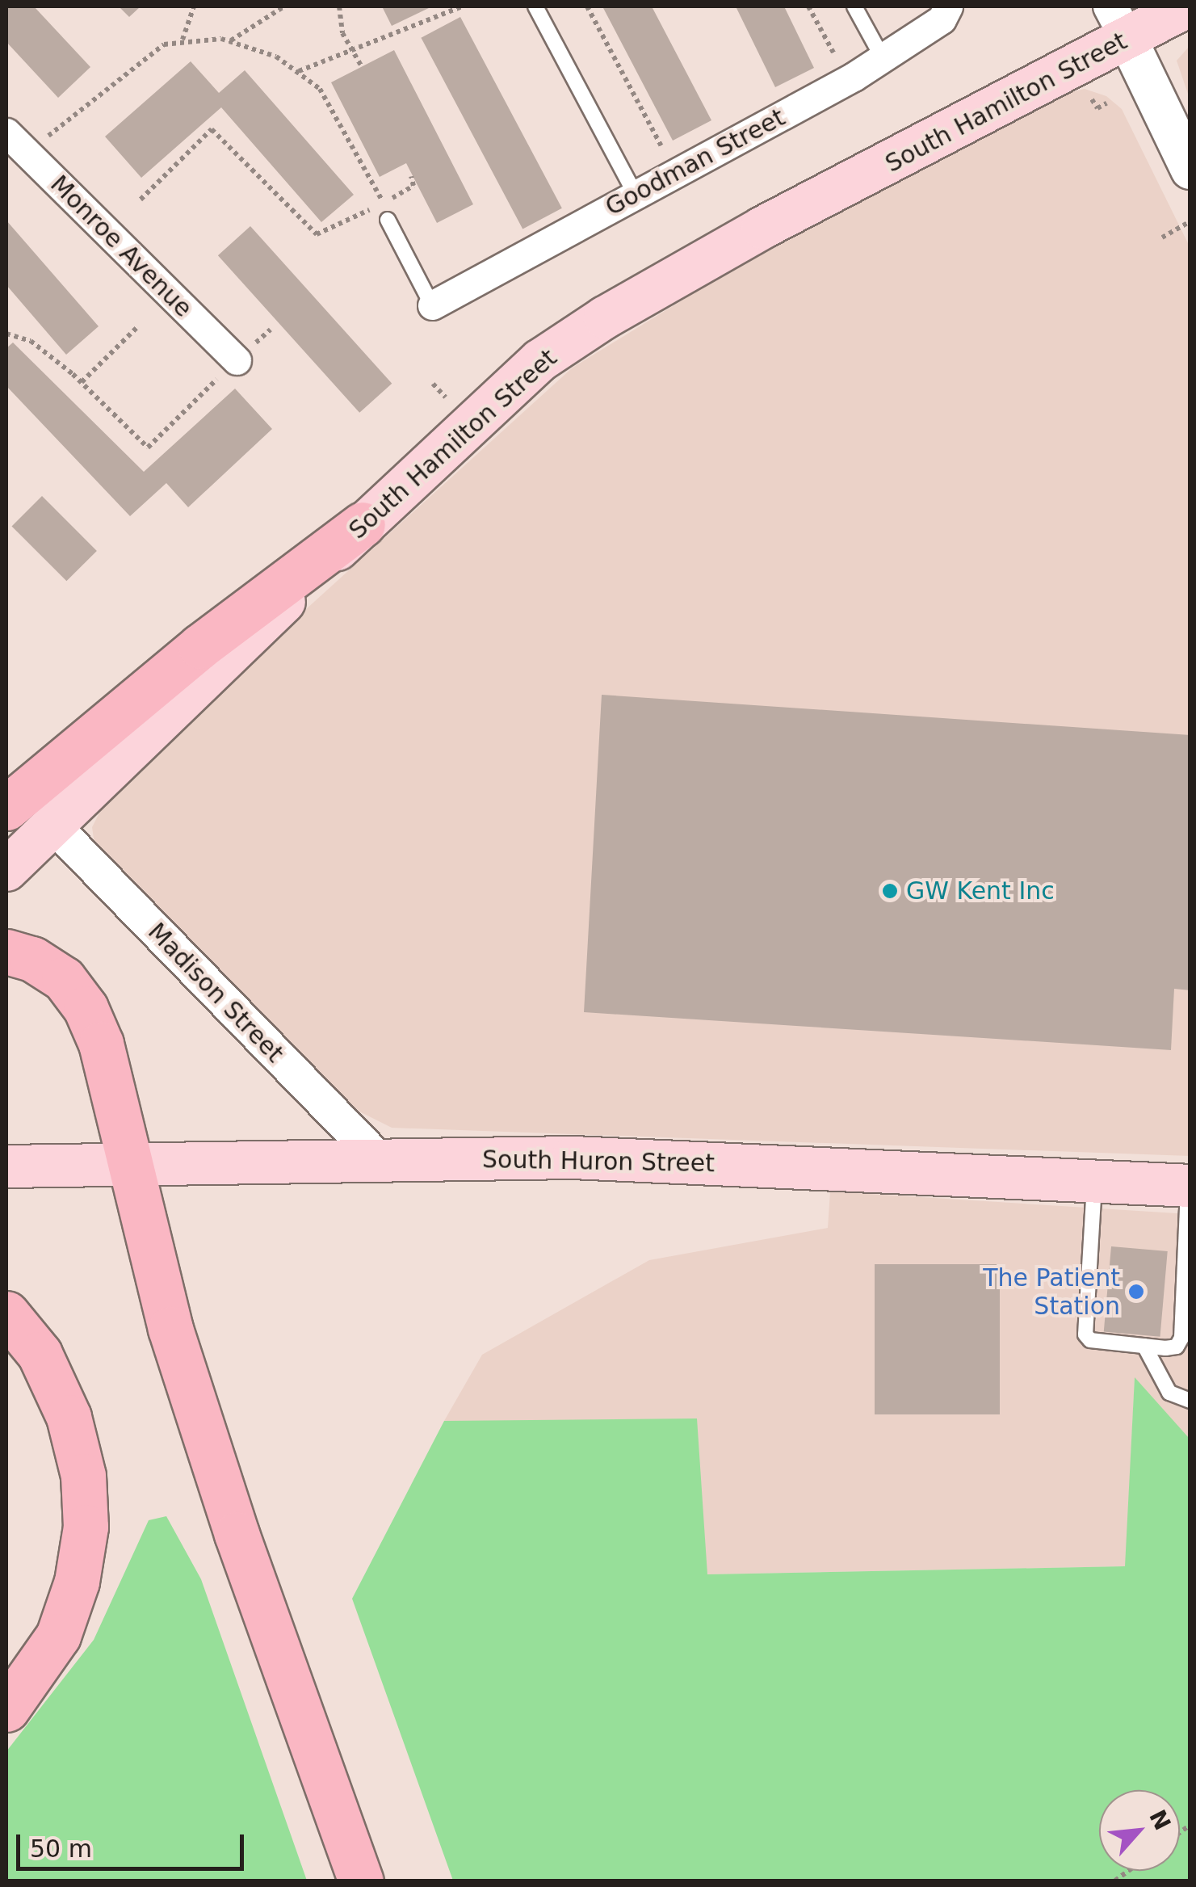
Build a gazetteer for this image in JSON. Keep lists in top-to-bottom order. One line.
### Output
{"streets":{"main road":["South Hamilton Street","South Huron Street"],"street":["Goodman Street","Monroe Avenue","Madison Street"]},"crossings":[["South Hamilton Street","Madison Street"],["Madison Street","South Huron Street"]],"places":["GW Kent Inc","The Patient Station"],"scale_bar":"50 m","north":"top right"}
